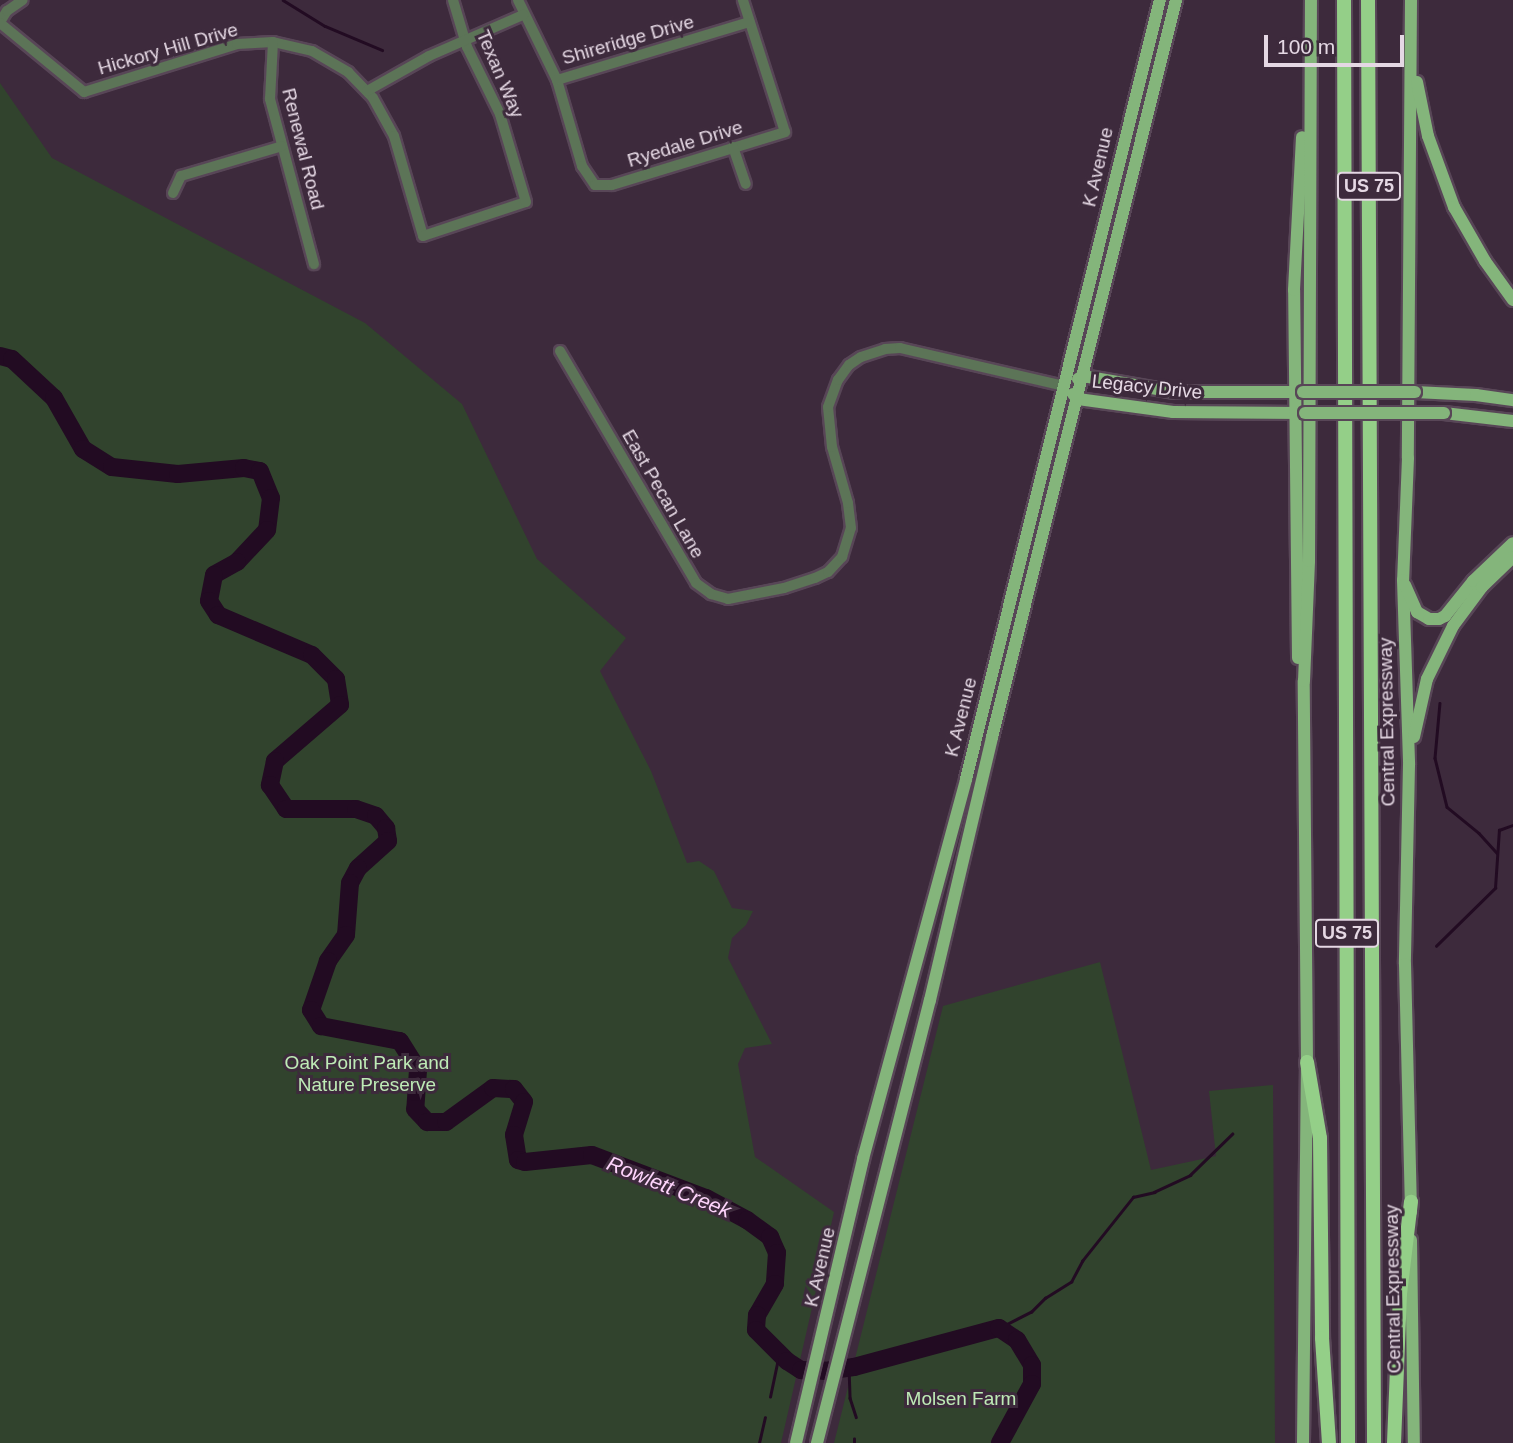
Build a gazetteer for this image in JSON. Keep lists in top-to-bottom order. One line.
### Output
{"streets":{"highway":["US 75","Central Expressway"],"main road":["K Avenue","Legacy Drive"],"street":["Shireridge Drive","Hickory Hill Drive","Texan Way","Ryedale Drive","Renewal Road","East Pecan Lane"]},"crossings":[["Shireridge Drive","Ryedale Drive"],["Hickory Hill Drive","Texan Way"],["Hickory Hill Drive","Renewal Road"],["K Avenue","Legacy Drive"],["K Avenue","East Pecan Lane"],["Legacy Drive","East Pecan Lane"]],"water":["Rowlett Creek"],"parks":["Oak Point Park and Nature Preserve","Molsen Farm"],"scale_bar":"100 m"}
